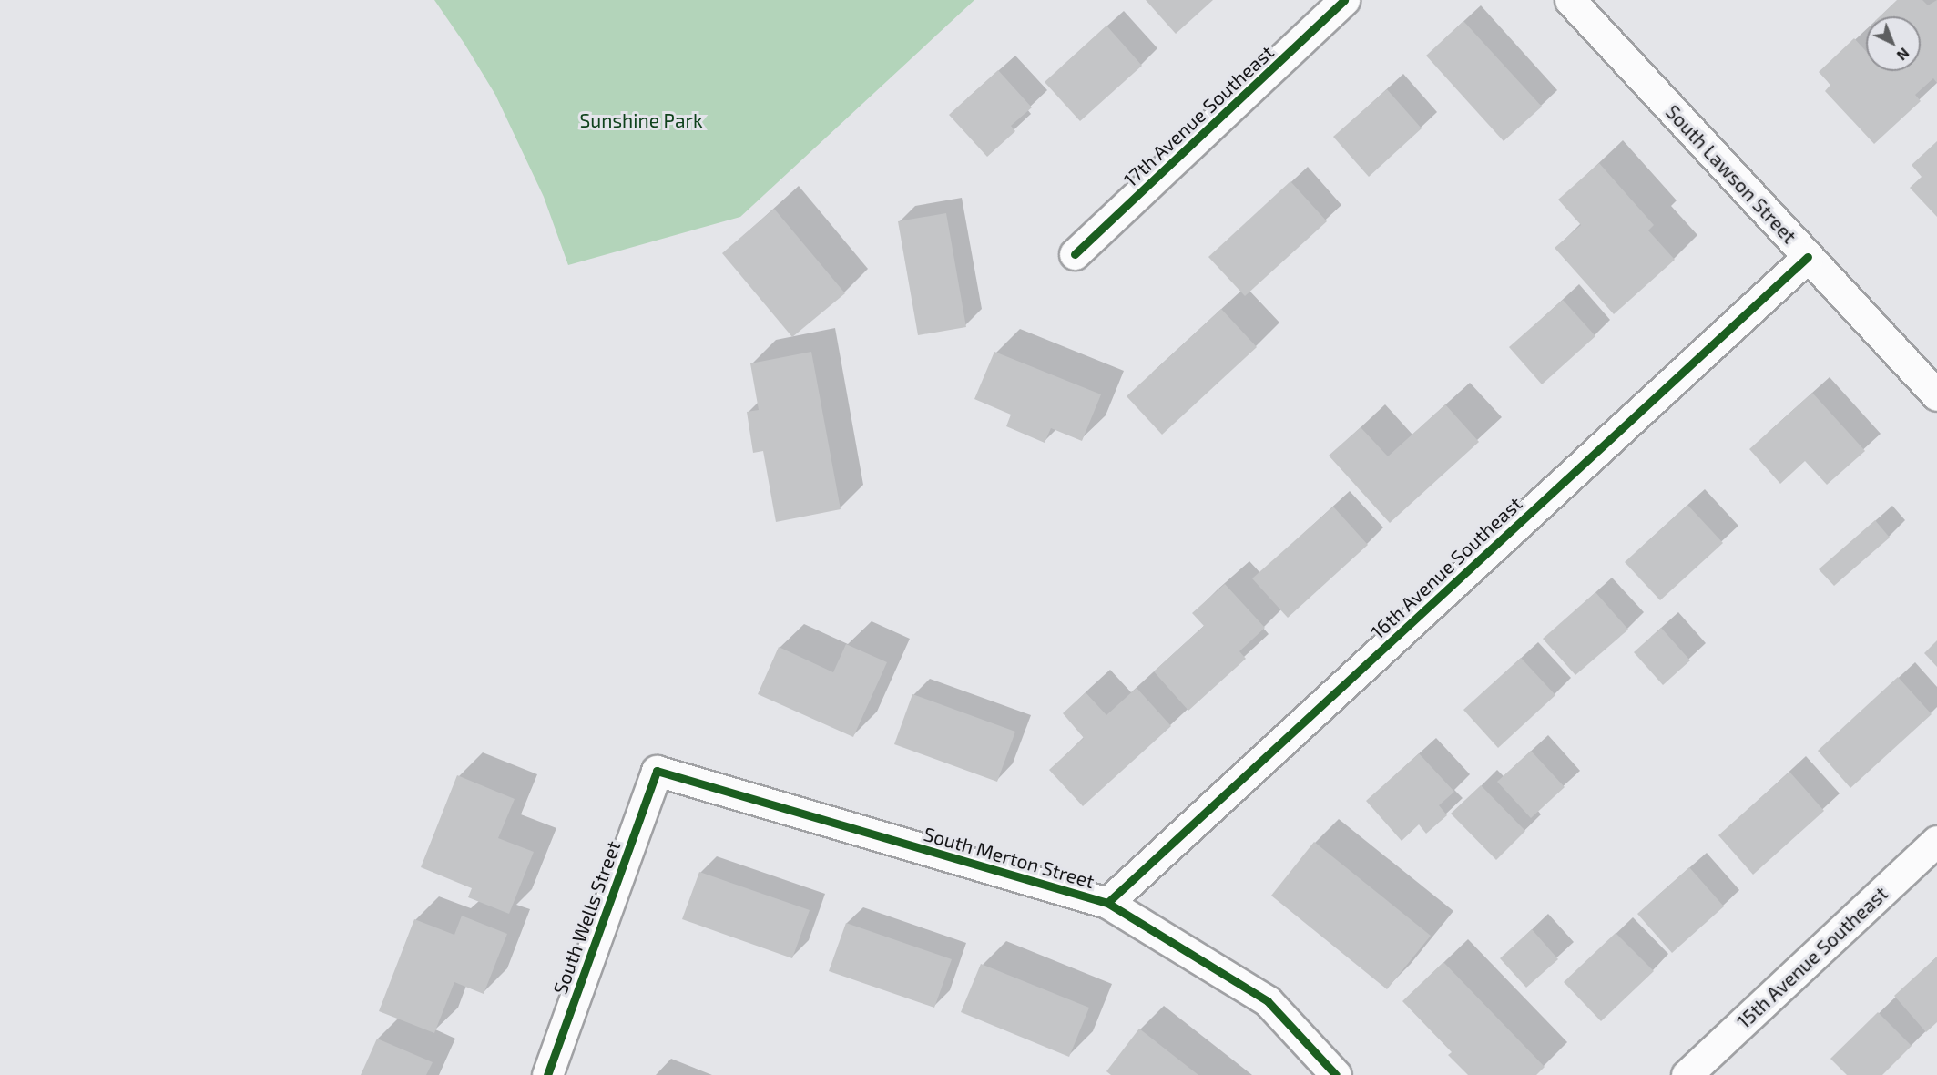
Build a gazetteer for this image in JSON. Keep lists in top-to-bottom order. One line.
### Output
{"streets":{"street":["17th Avenue Southeast","South Lawson Street","16th Avenue Southeast","South Merton Street","South Wells Street","15th Avenue Southeast"]},"crossings":[["South Lawson Street","16th Avenue Southeast"],["16th Avenue Southeast","South Merton Street"],["South Merton Street","South Wells Street"]],"parks":["Sunshine Park"],"north":"bottom right"}
